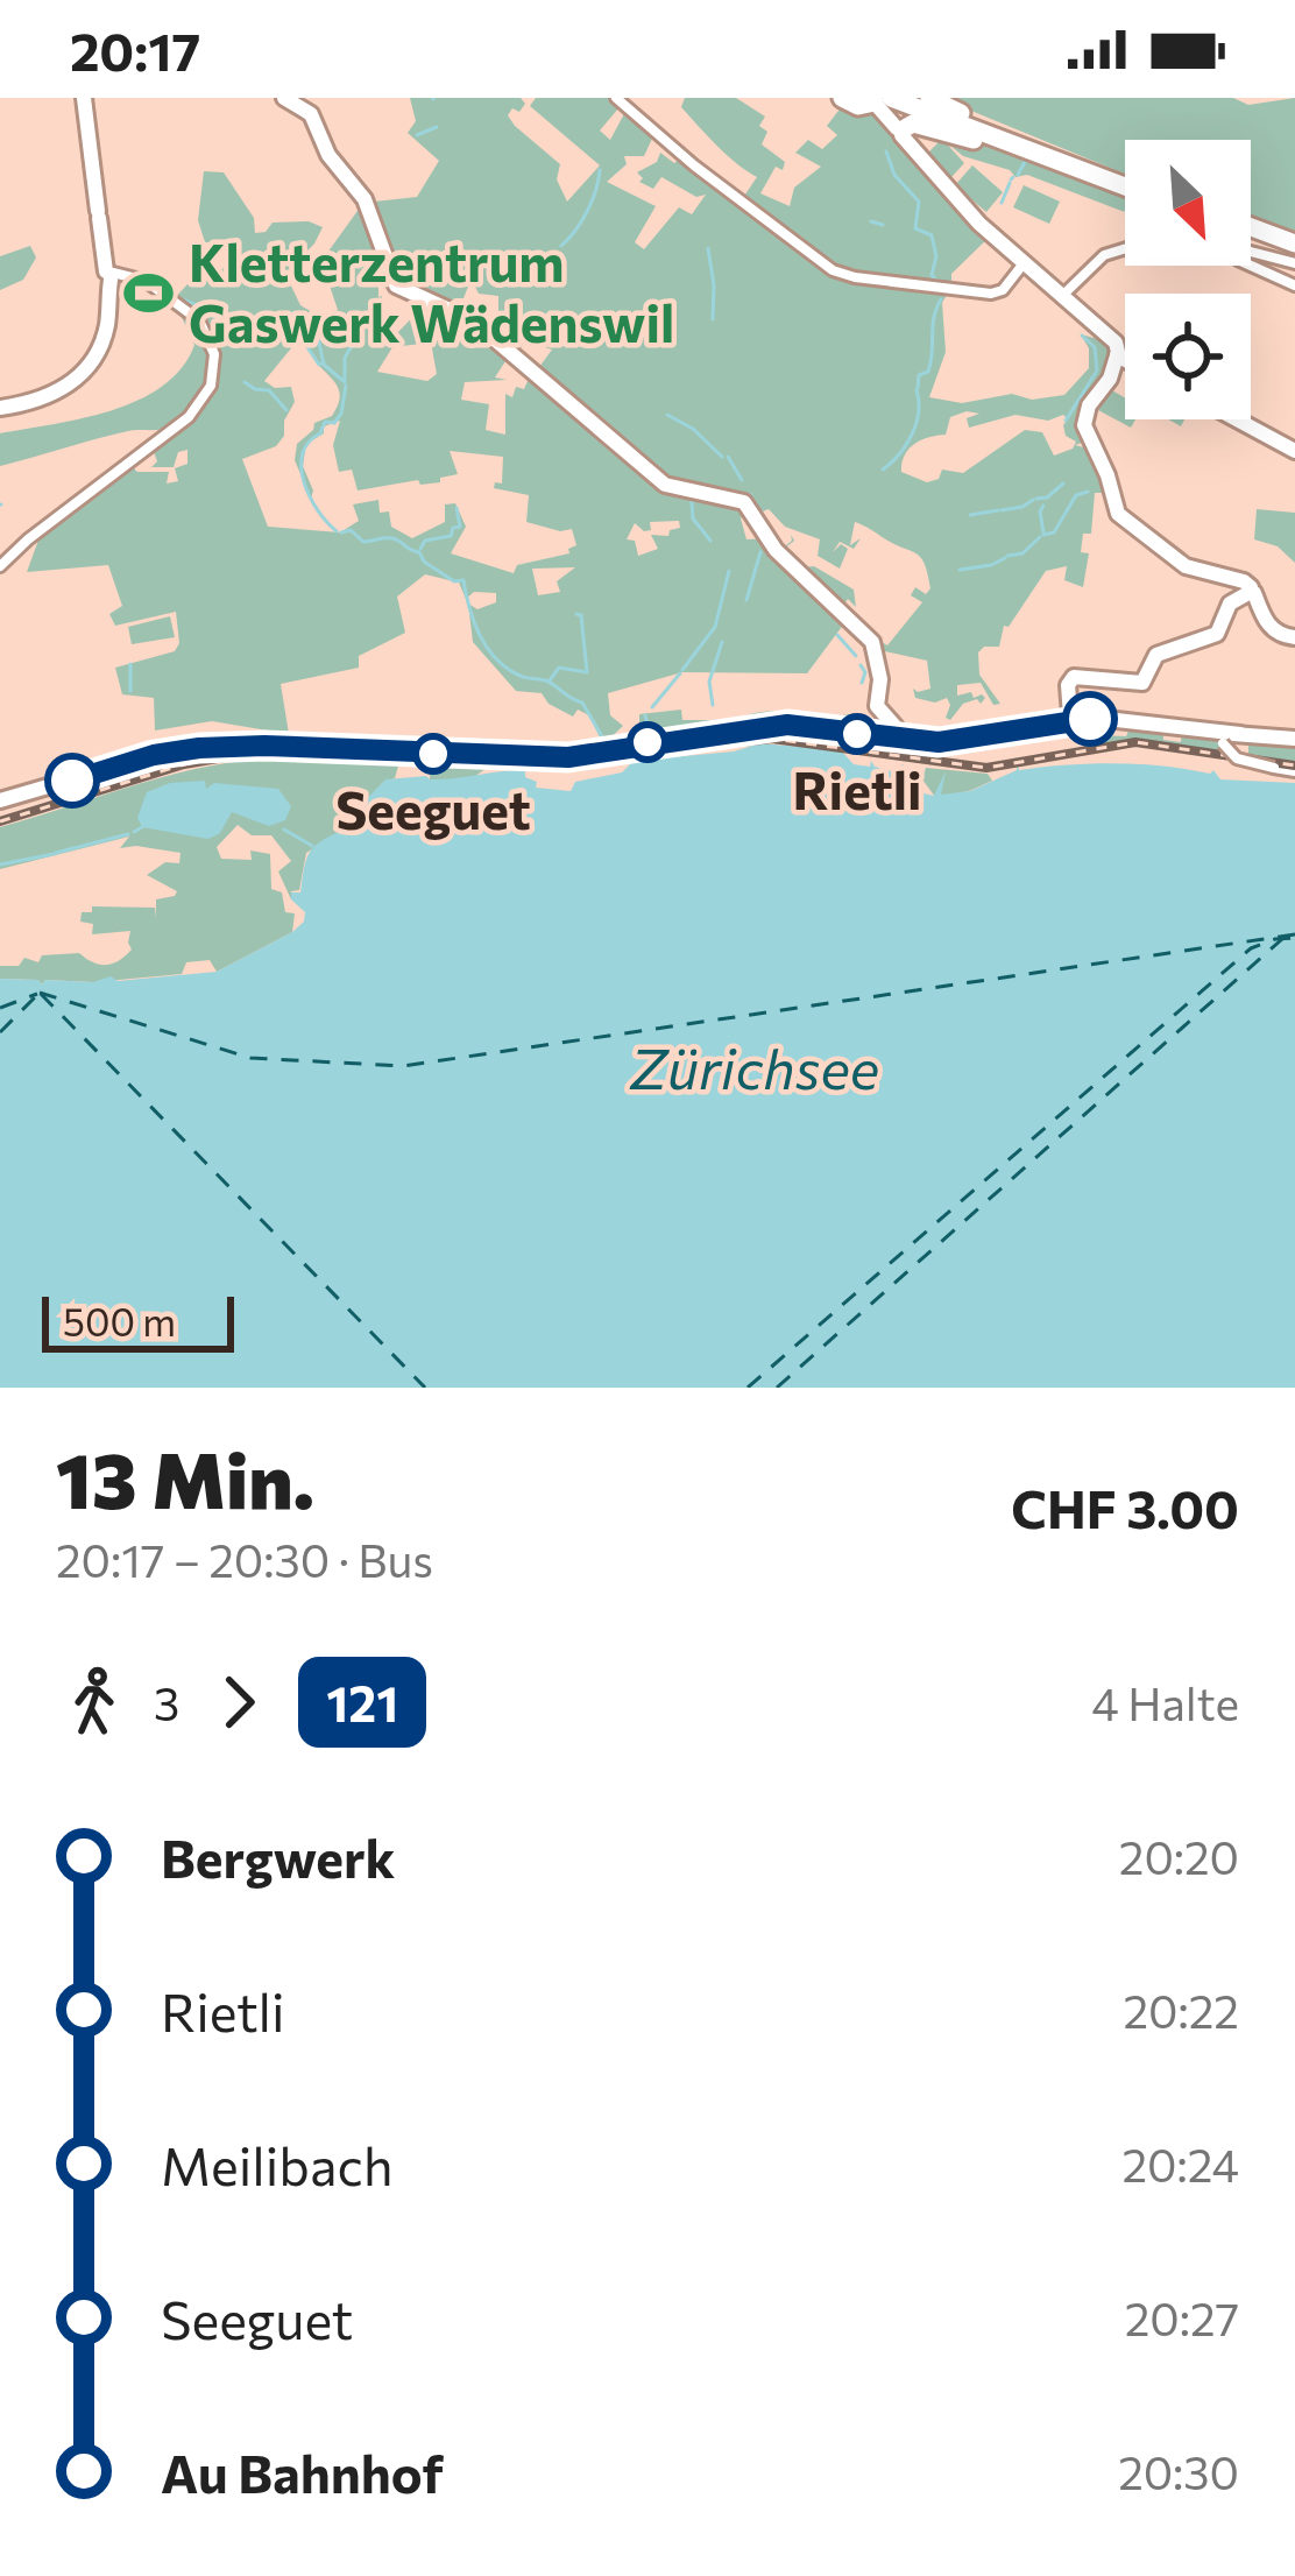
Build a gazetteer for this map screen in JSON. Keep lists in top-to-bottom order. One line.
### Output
{"water":["Zürichsee"],"places":{"sports":["Kletterzentrum Gaswerk Wädenswil"],"other":["Rietli","Seeguet"]},"lines":["bus line 121"],"scale_bar":"500 m","north":"bottom right","page":{"status":"20:17","scale":"500 m","heading":["13 Min.","20:17 – 20:30 · Bus","CHF 3.00"],"legs":["3","121","4 Halte"],"list":[{"name":"Bergwerk","value":"20:20"},{"name":"Rietli","value":"20:22"},{"name":"Meilibach","value":"20:24"},{"name":"Seeguet","value":"20:27"},{"name":"Au Bahnhof","value":"20:30"}]}}
